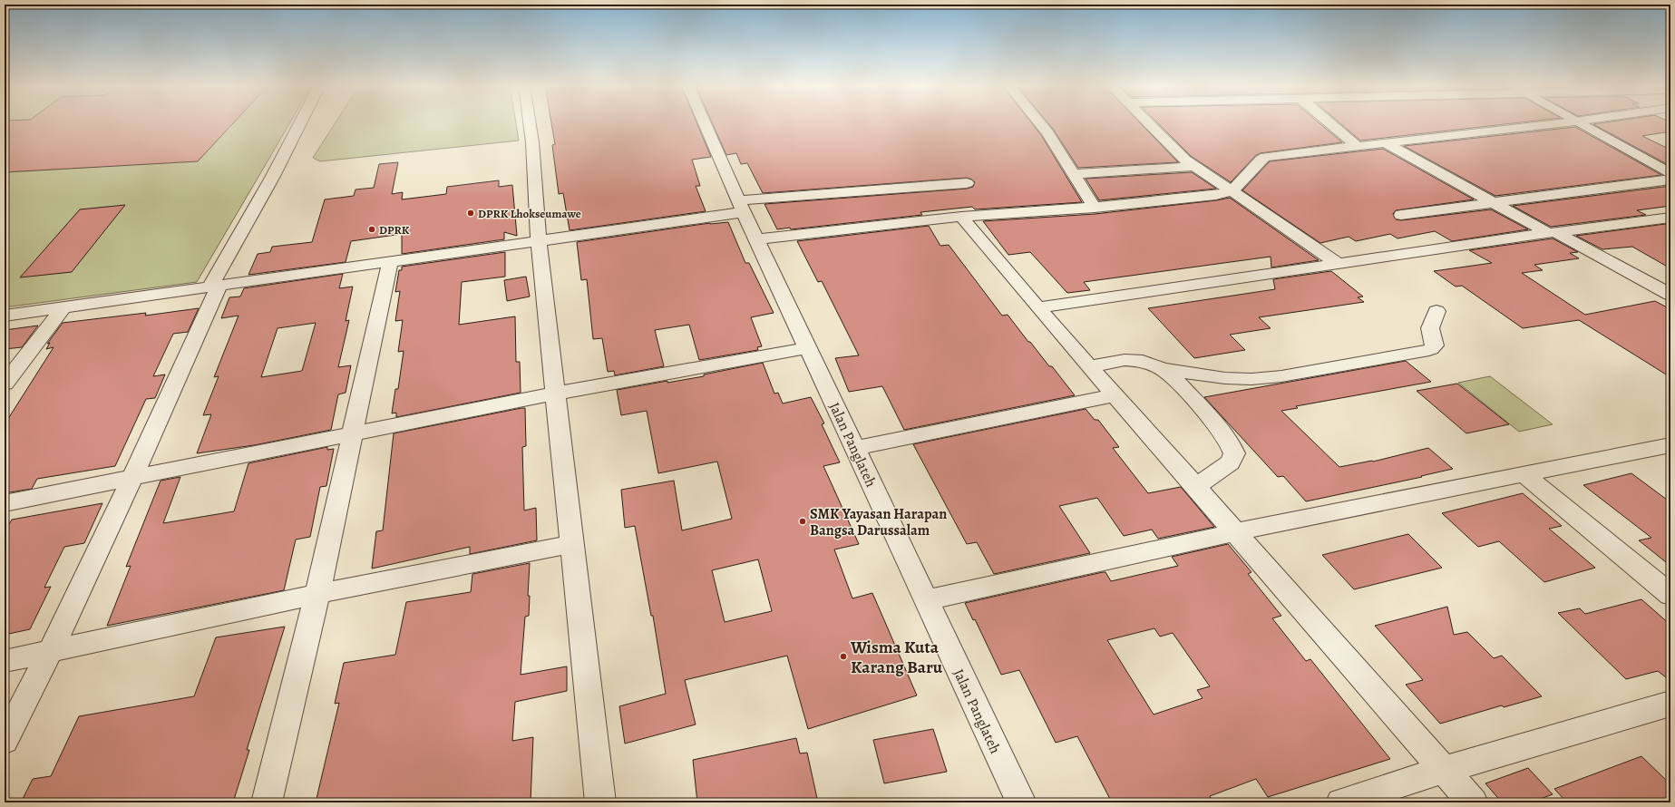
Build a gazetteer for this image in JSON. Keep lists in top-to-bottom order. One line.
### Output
{"streets":{"street":["Jalan Panglateh"]},"places":["DPRK Lhokseumawe","DPRK","SMK Yayasan Harapan Bangsa Darussalam","Wisma Kuta Karang Baru"]}
